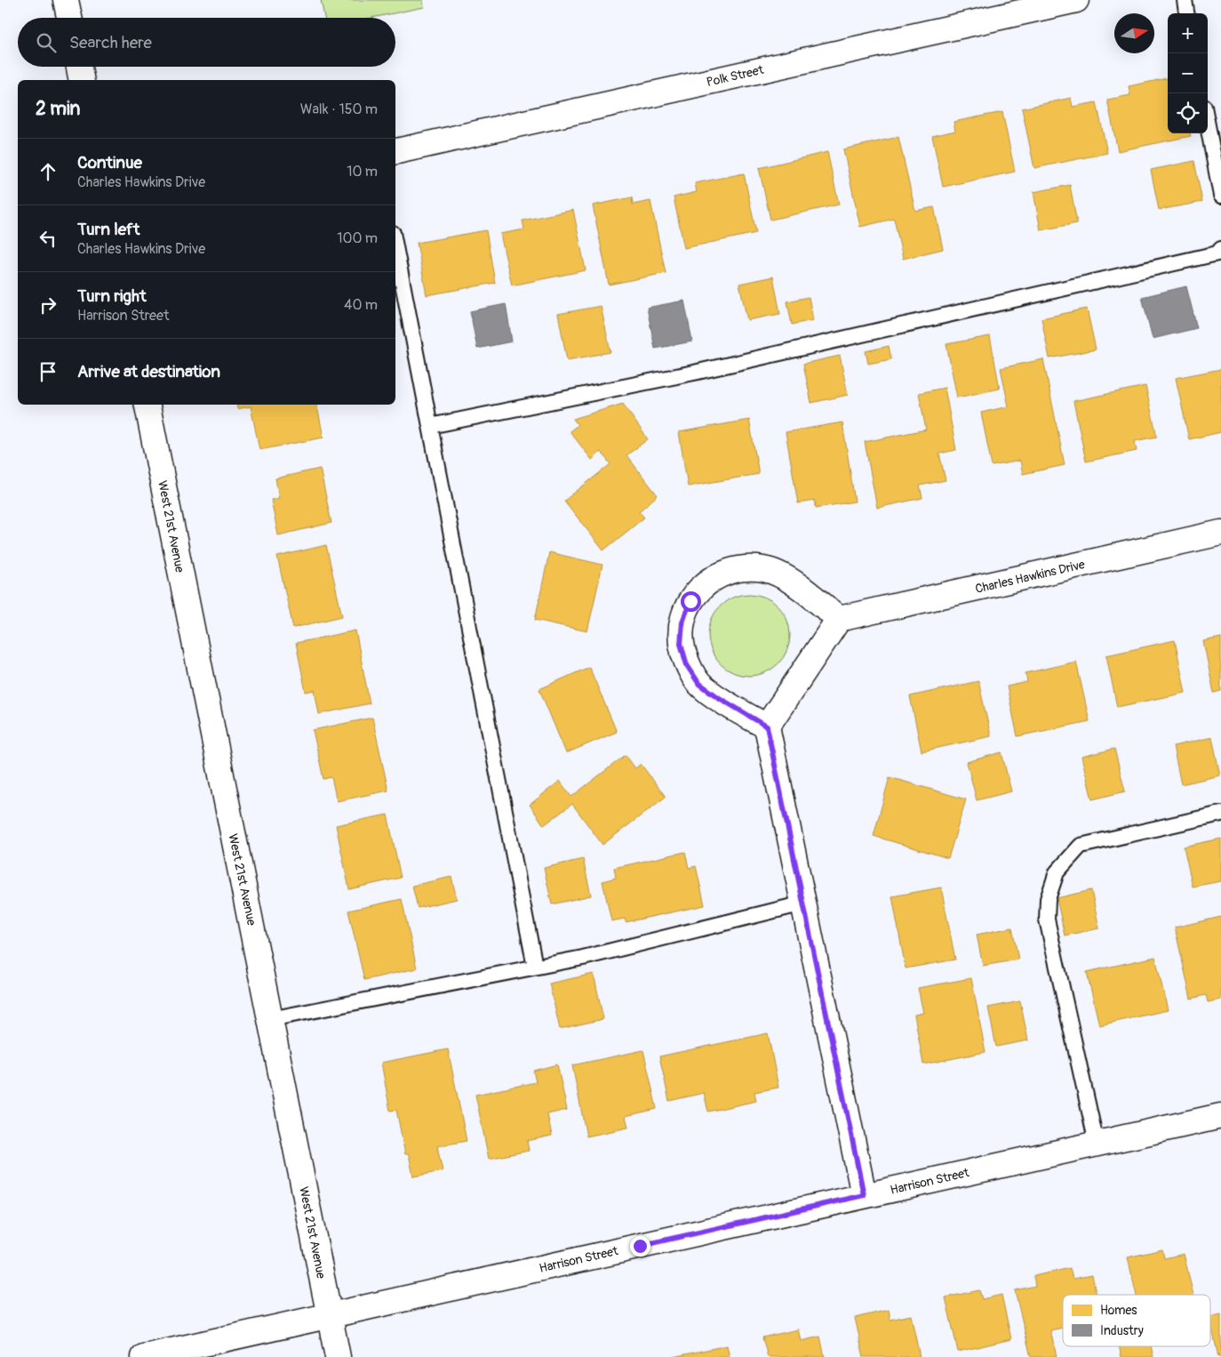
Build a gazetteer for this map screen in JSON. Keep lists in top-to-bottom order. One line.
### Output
{"streets":{"street":["Polk Street","West 21st Avenue","Charles Hawkins Drive","Harrison Street"]},"crossings":[["West 21st Avenue","Harrison Street"]],"legend":["Homes","Industry"],"north":"right","page":{"map_buttons":["+","−"],"search":"Search here","heading":["2 min","Walk · 150 m"],"list":[["Continue","Charles Hawkins Drive","10 m"],["Turn left","Charles Hawkins Drive","100 m"],["Turn right","Harrison Street","40 m"],"Arrive at destination"]}}
